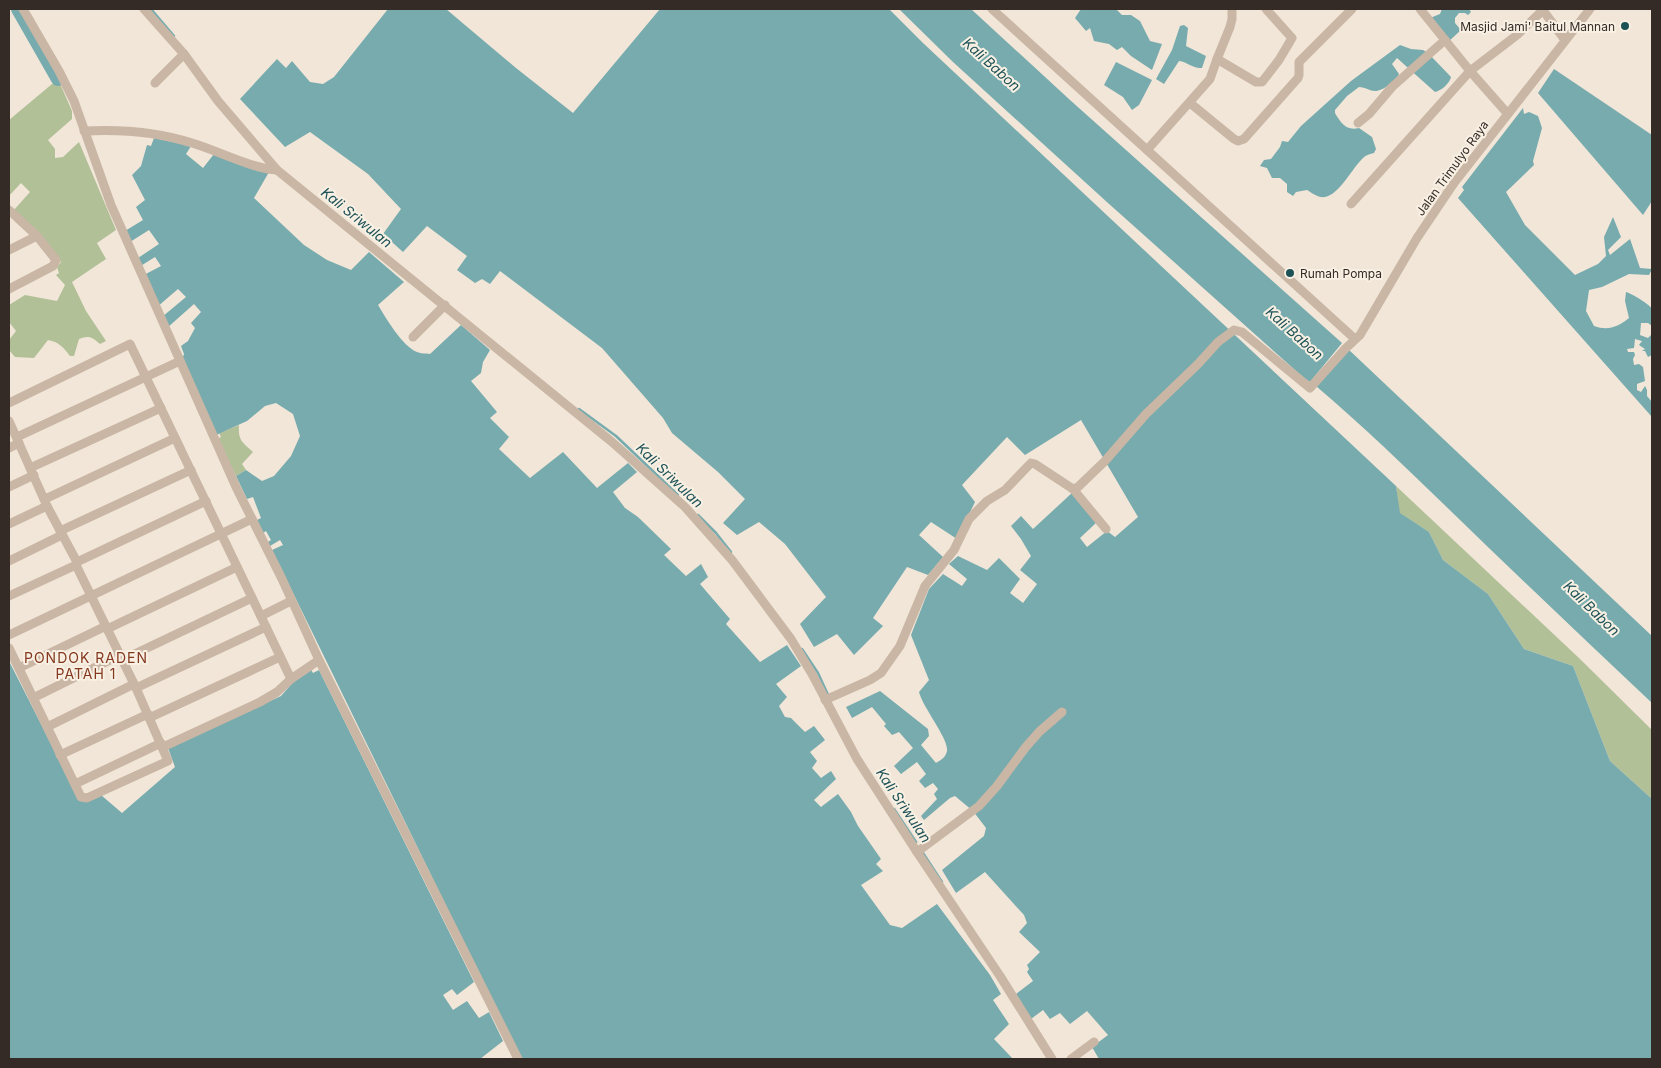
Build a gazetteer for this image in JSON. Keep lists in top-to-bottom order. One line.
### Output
{"streets":{"street":["Jalan Trimulyo Raya"]},"districts":["PONDOK RADEN PATAH 1"],"water":["Kali Babon","Kali Sriwulan"],"places":["Masjid Jami' Baitul Mannan","Rumah Pompa"]}
